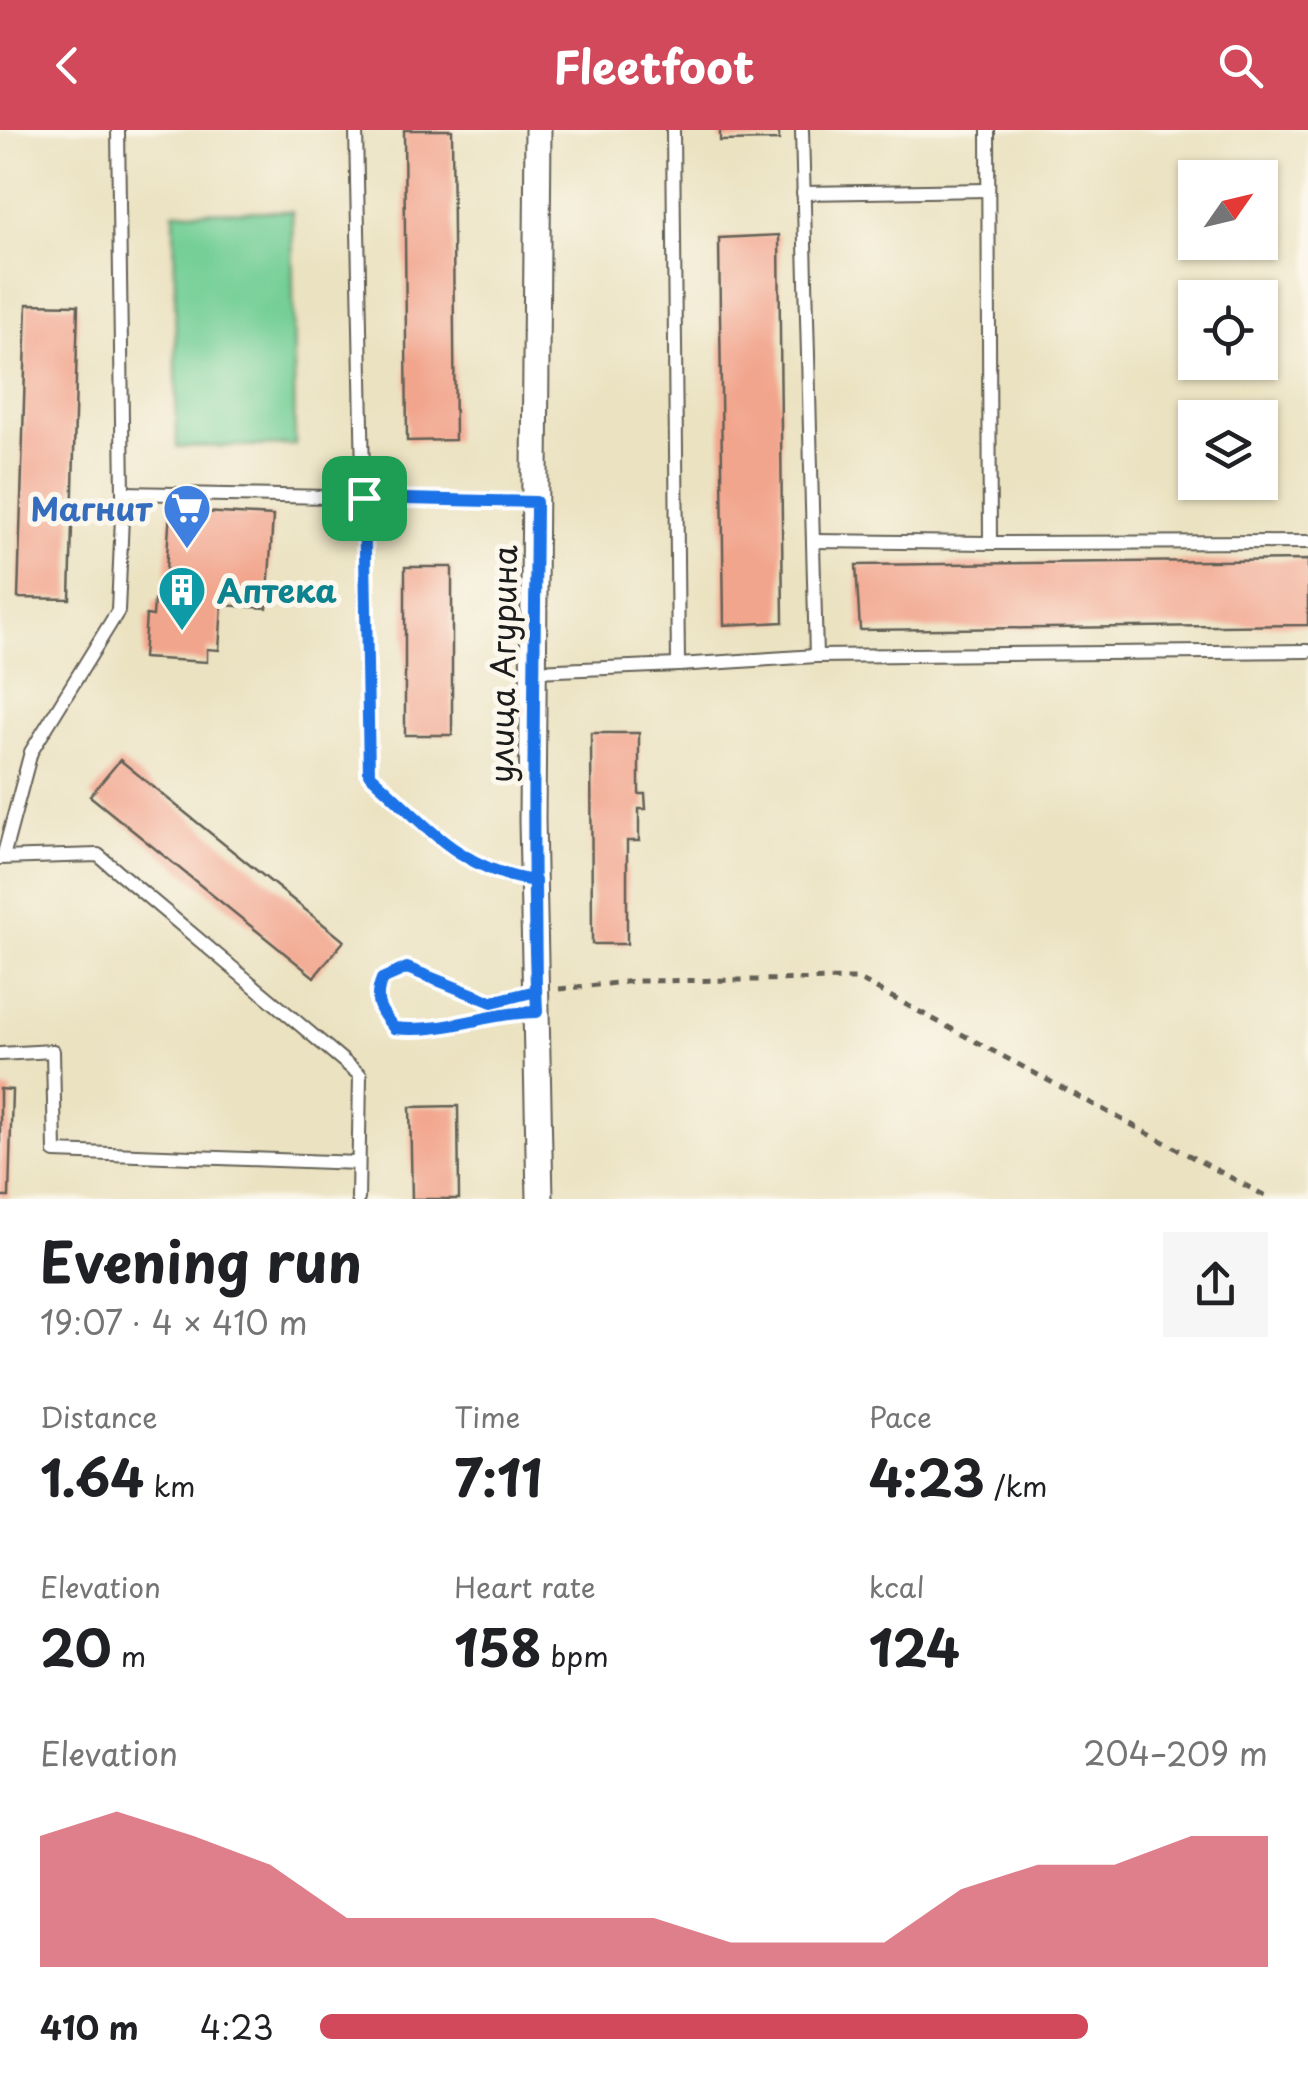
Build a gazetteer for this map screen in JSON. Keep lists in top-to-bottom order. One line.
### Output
{"streets":{"street":["улица Агурина"]},"places":{"supermarket":["Магнит"],"building":["Аптека"]},"north":"top right","page":{"header":"Fleetfoot","heading":["Evening run","19:07 · 4 × 410 m"],"stats":[["Distance","1.64 km"],["Time","7:11"],["Pace","4:23 /km"],["Elevation","20 m"],["Heart rate","158 bpm"],["kcal","124"]],"chart":["Elevation","204–209 m"],"list":[{"name":"410 m","note":"4:23"}]}}
